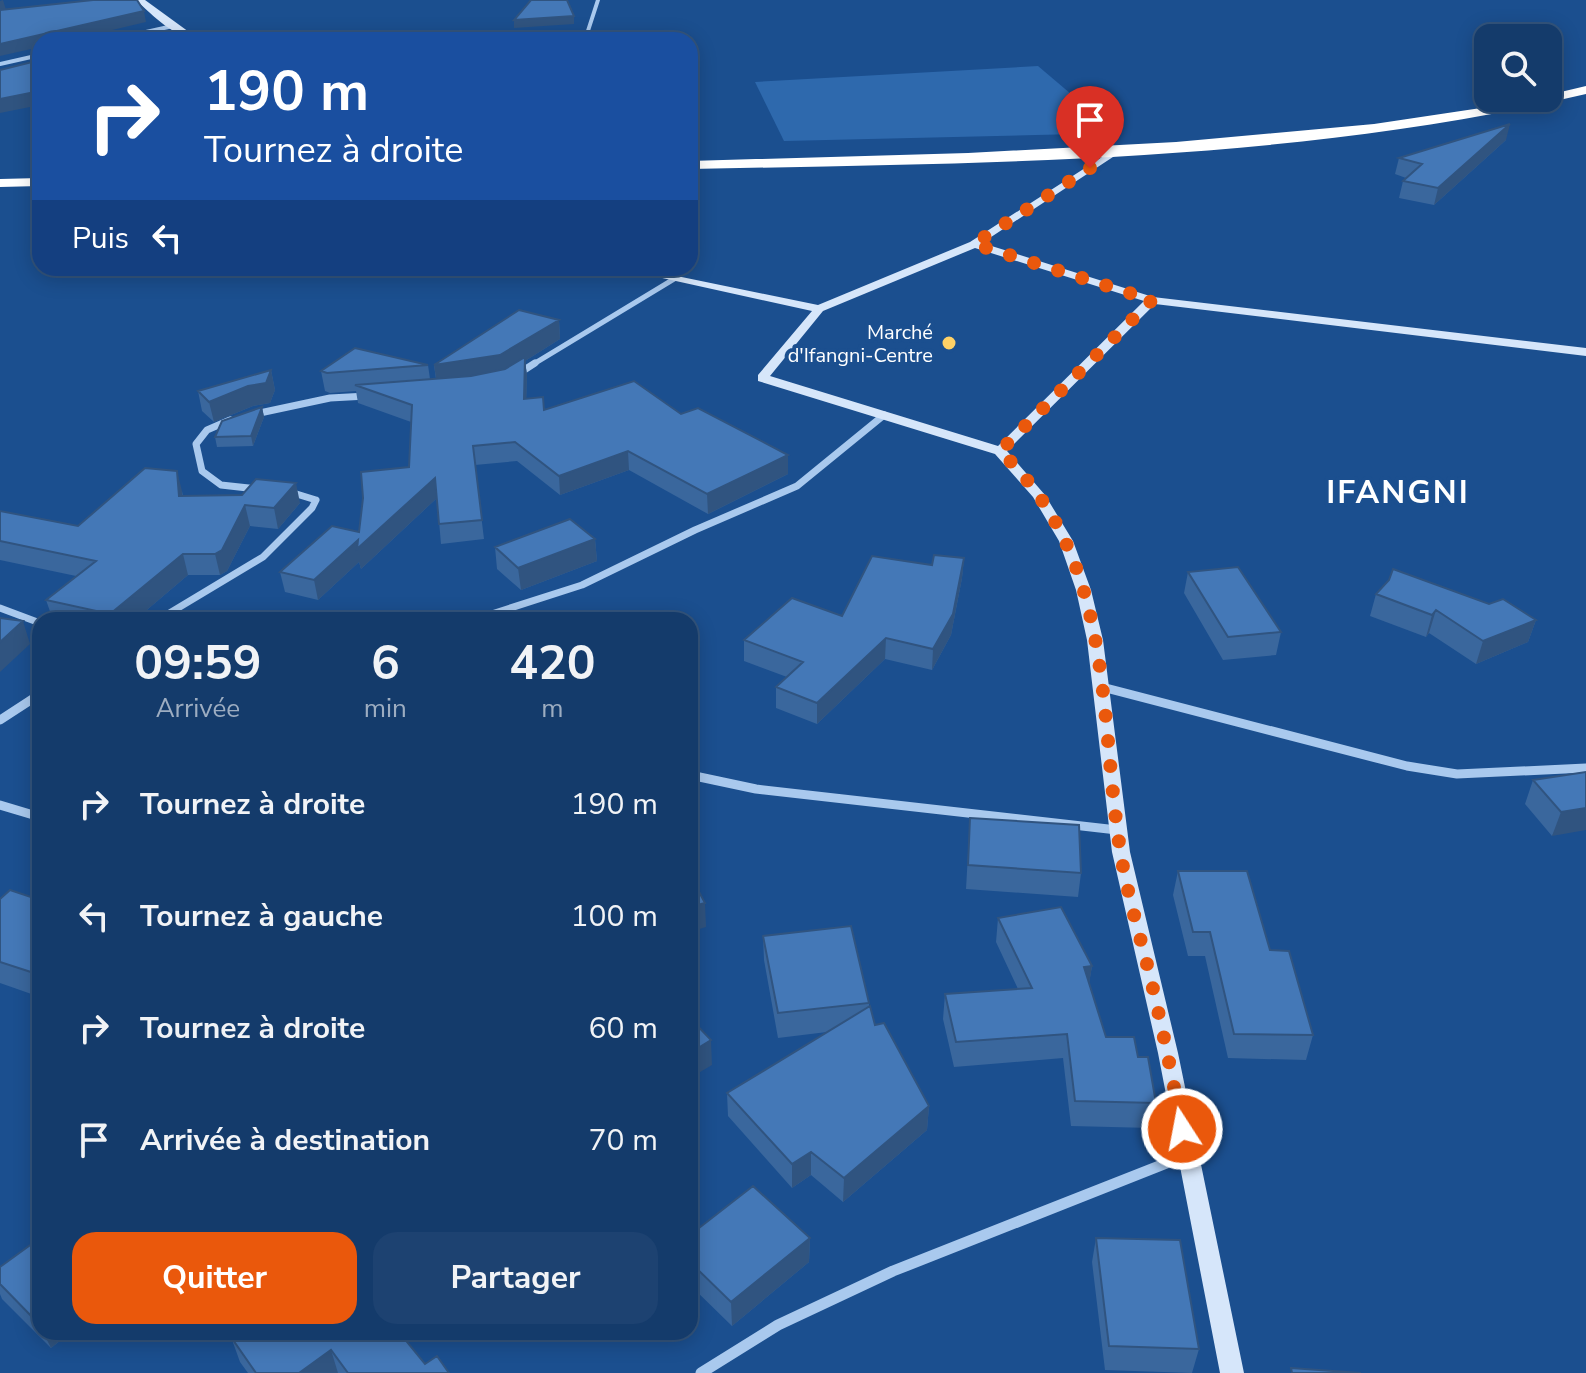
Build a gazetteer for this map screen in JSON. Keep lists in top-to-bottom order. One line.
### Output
{"districts":["IFANGNI"],"places":["Marché d'Ifangni-Centre"],"page":{"turn":["190 m","Tournez à droite"],"then":"Puis","eta":["09:59","Arrivée","6","min","420","m"],"list":[{"name":"Tournez à droite","value":"190 m"},{"name":"Tournez à gauche","value":"100 m"},{"name":"Tournez à droite","value":"60 m"},{"name":"Arrivée à destination","value":"70 m"}],"buttons":["Quitter","Partager"]}}
